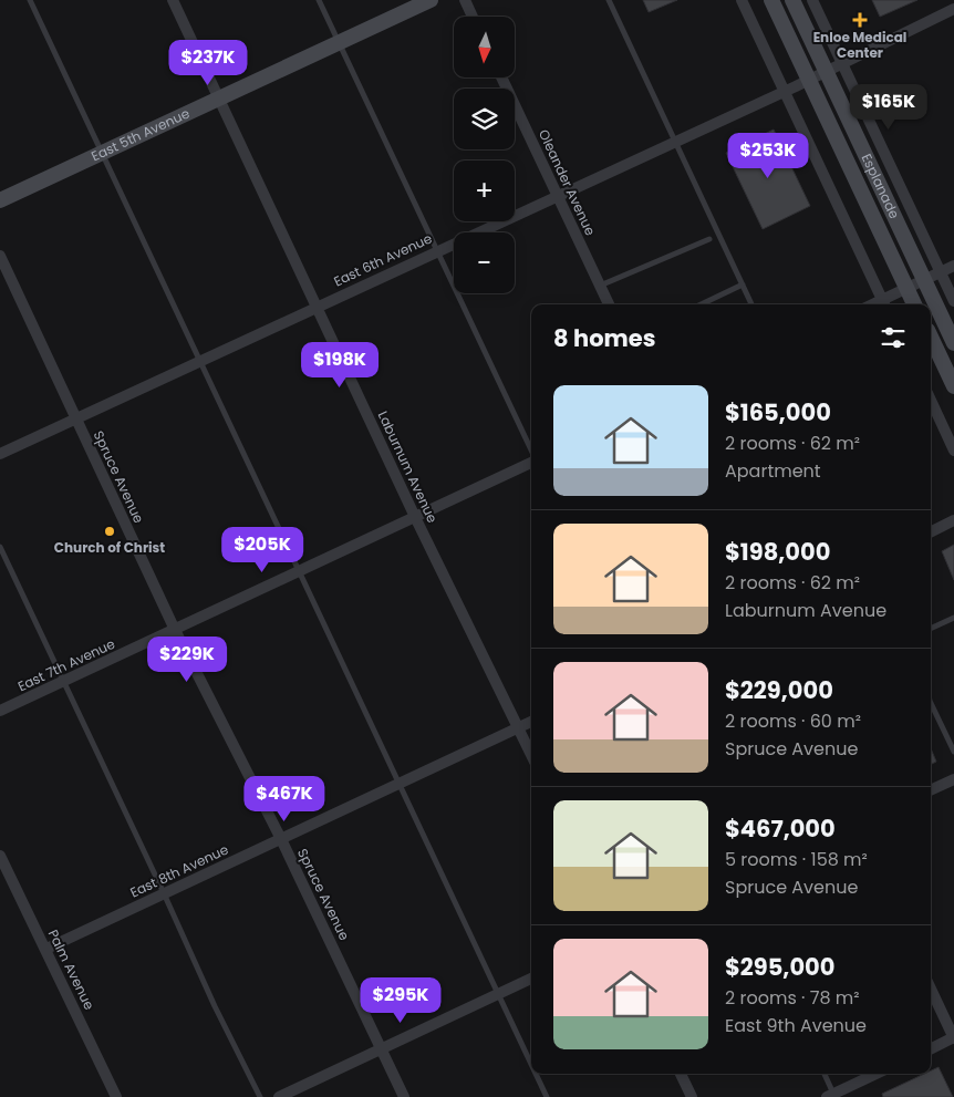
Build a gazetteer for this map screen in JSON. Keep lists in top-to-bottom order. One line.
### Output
{"streets":{"main road":["East 5th Avenue","Esplanade"],"street":["Oleander Avenue","East 6th Avenue","Laburnum Avenue","Spruce Avenue","East 7th Avenue","East 8th Avenue","Palm Avenue"]},"crossings":[["East 5th Avenue","Laburnum Avenue"],["Oleander Avenue","East 6th Avenue"],["Esplanade","East 6th Avenue"],["East 6th Avenue","Laburnum Avenue"],["East 6th Avenue","Spruce Avenue"],["Laburnum Avenue","East 7th Avenue"],["Laburnum Avenue","East 8th Avenue"],["Spruce Avenue","East 7th Avenue"],["Spruce Avenue","East 8th Avenue"],["East 8th Avenue","Palm Avenue"]],"places":{"health":["Enloe Medical Center"],"other":["Church of Christ"]},"north":"bottom","page":{"map_buttons":["+","−"],"price":["$237K","$165K","$253K","$198K","$205K","$229K","$467K","$295K"],"heading":"8 homes","list":[{"name":"$165,000","note":"2 rooms · 62 m² · Apartment"},{"name":"$198,000","note":"2 rooms · 62 m² · Laburnum Avenue"},{"name":"$229,000","note":"2 rooms · 60 m² · Spruce Avenue"},{"name":"$467,000","note":"5 rooms · 158 m² · Spruce Avenue"},{"name":"$295,000","note":"2 rooms · 78 m² · East 9th Avenue"}]}}
